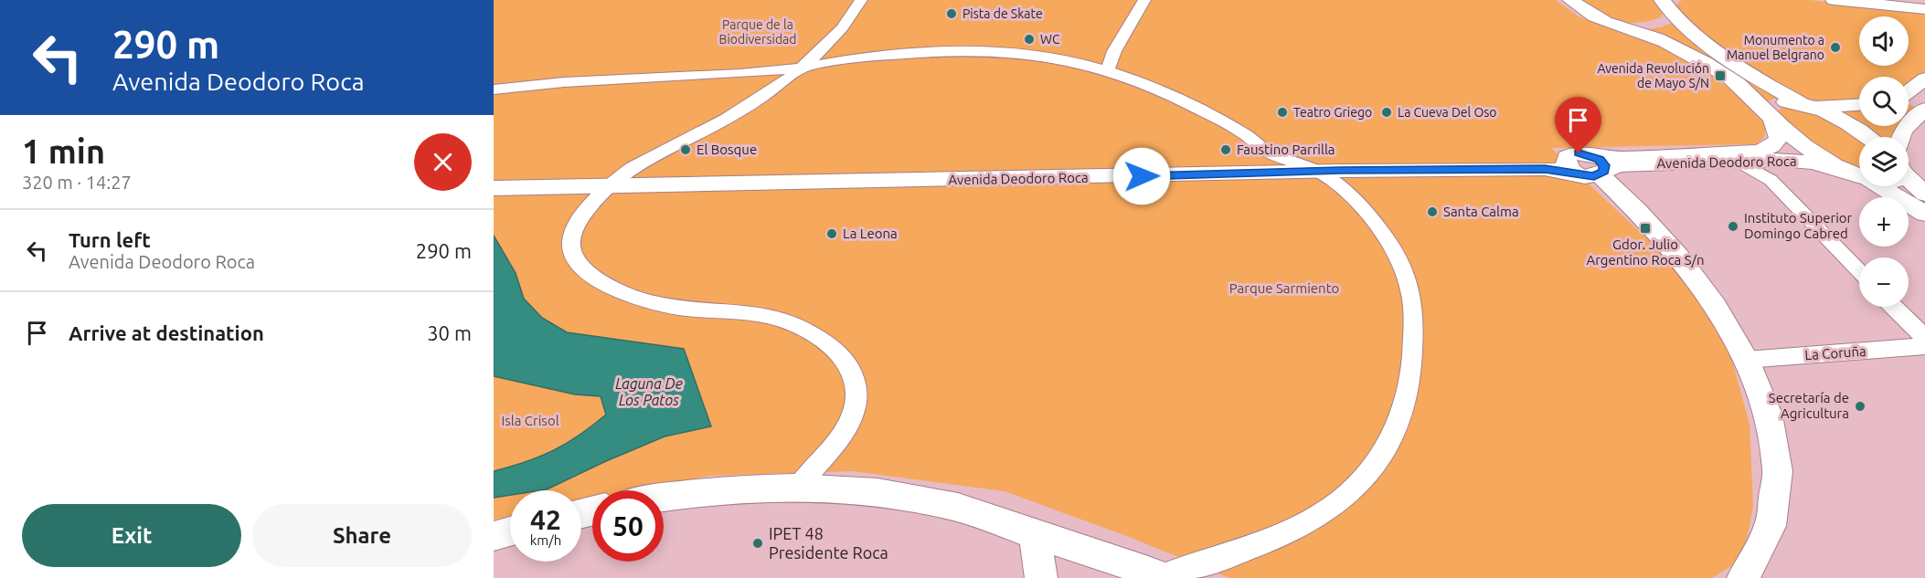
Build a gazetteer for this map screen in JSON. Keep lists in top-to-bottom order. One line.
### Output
{"streets":{"main road":["Avenida Deodoro Roca"],"street":["La Coruña"]},"water":["Laguna De Los Patos"],"parks":["Parque de la Biodiversidad","Parque Sarmiento","Isla Crisol"],"places":{"other":["Pista de Skate","WC","Monumento a Manuel Belgrano","Teatro Griego","La Cueva Del Oso","El Bosque","Faustino Parrilla","Santa Calma","Instituto Superior Domingo Cabred","La Leona","Secretaría de Agricultura","IPET 48 Presidente Roca"],"transit":["Avenida Revolución de Mayo S/N","Gdor. Julio Argentino Roca S/n"]},"page":{"turn":["290 m","Avenida Deodoro Roca"],"map_buttons":["+","−"],"heading":["1 min","320 m · 14:27"],"list":[{"name":"Turn left","note":"Avenida Deodoro Roca","value":"290 m"},{"name":"Arrive at destination","value":"30 m"}],"speed":"42 km/h","limit":"50","buttons":["Exit","Share"]}}
